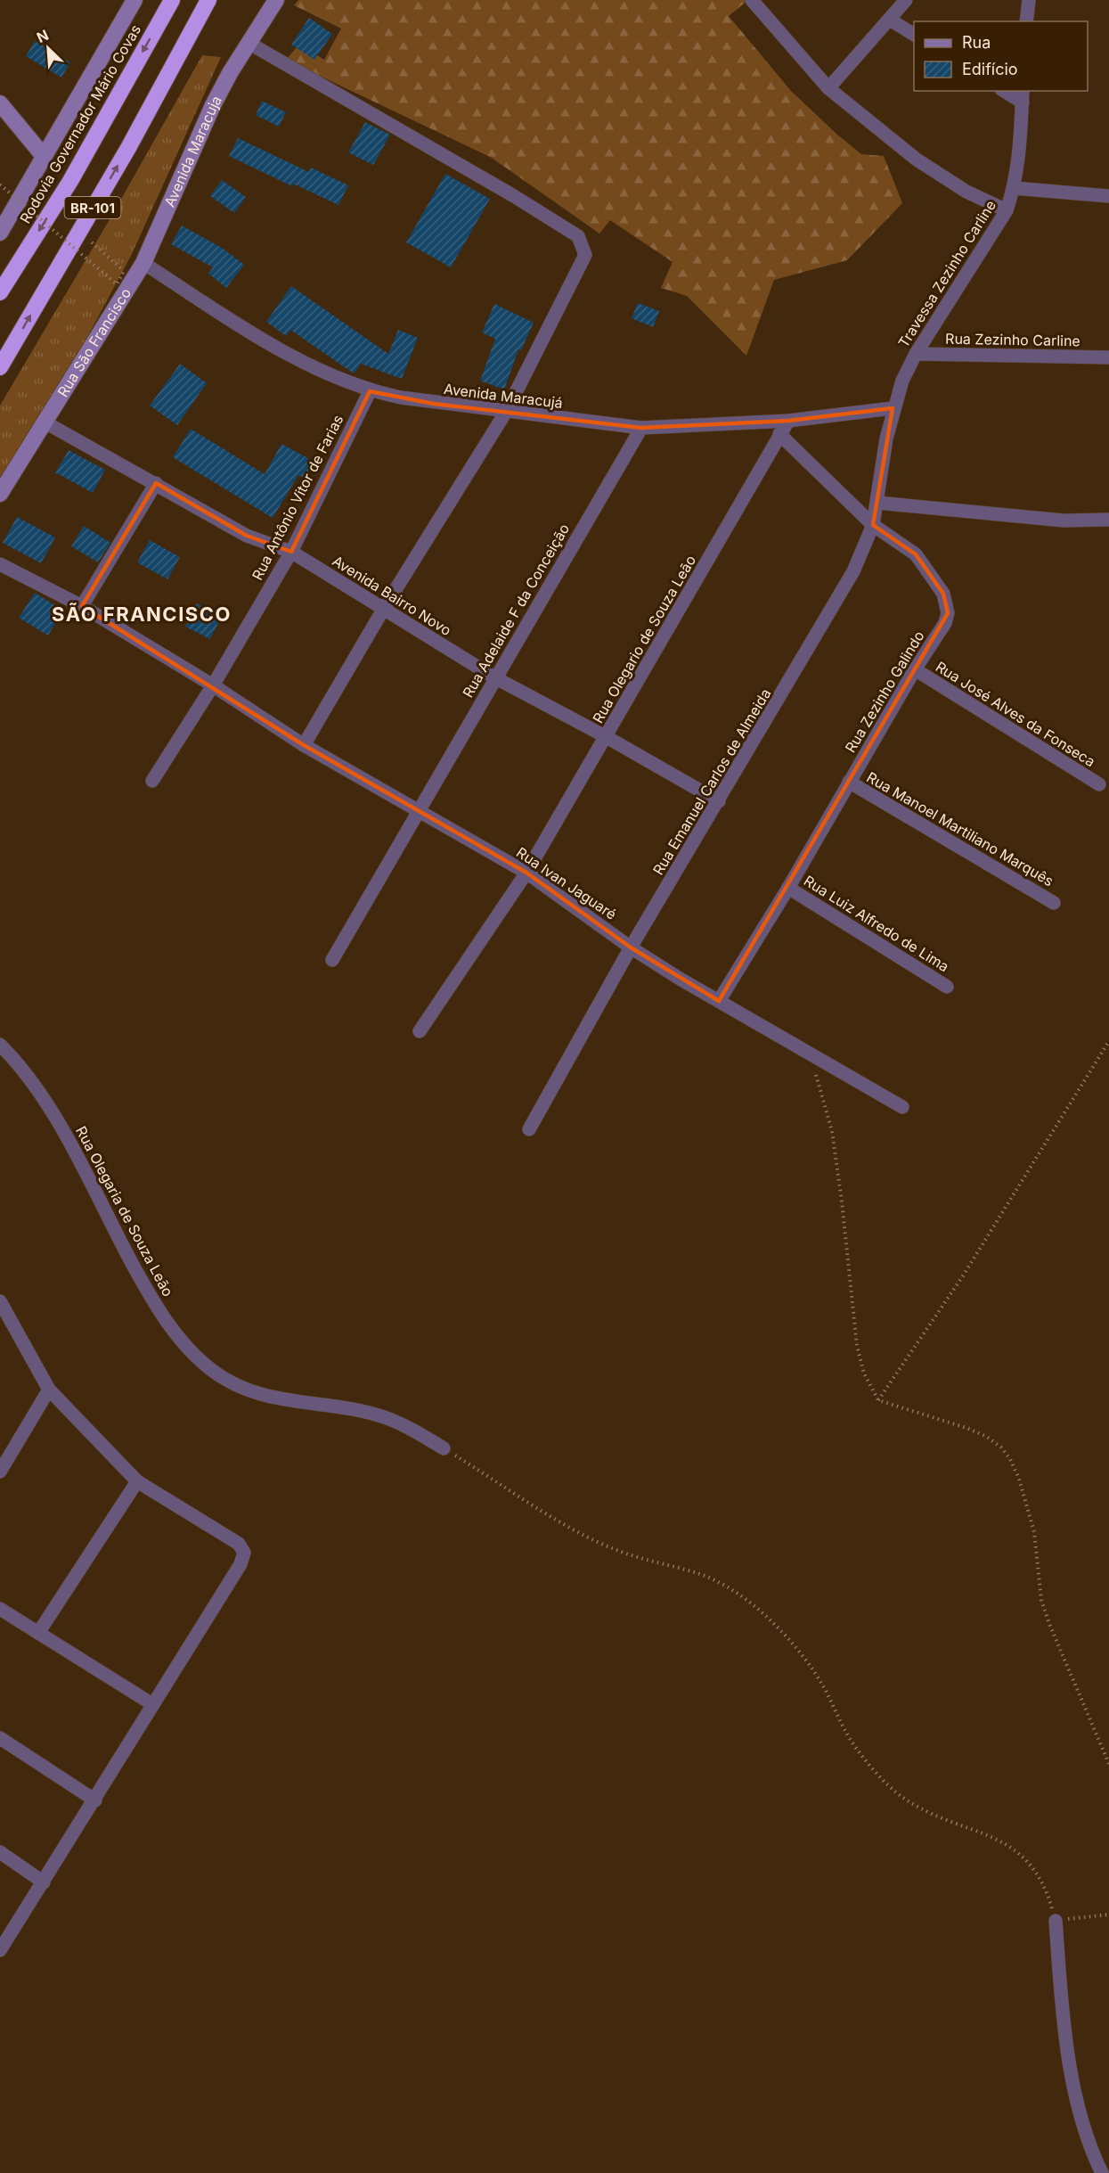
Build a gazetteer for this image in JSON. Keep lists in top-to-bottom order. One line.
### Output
{"streets":{"highway":["Rodovia Governador Mário Covas","BR-101"],"street":["Avenida Maracuja","Travessa Zezinho Carline","Rua Zezinho Carline","Rua São Francisco","Avenida Maracujá","Rua Antônio Vitor de Farias","Avenida Bairro Novo","Rua Adelaide F da Conceição","Rua Olegario de Souza Leão","Rua Zezinho Galindo","Rua José Alves da Fonseca","Rua Emanuel Carlos de Almeida","Rua Manoel Martiliano Marquês","Rua Ivan Jaguaré","Rua Luiz Alfredo de Lima","Rua Olegaria de Souza Leão"]},"crossings":[["Avenida Maracuja","Rua São Francisco"],["Avenida Maracuja","Avenida Maracujá"],["Travessa Zezinho Carline","Rua Zezinho Carline"],["Travessa Zezinho Carline","Avenida Maracujá"],["Travessa Zezinho Carline","Rua Emanuel Carlos de Almeida"],["Rua São Francisco","Avenida Maracujá"],["Rua São Francisco","Avenida Bairro Novo"],["Avenida Maracujá","Rua Antônio Vitor de Farias"],["Avenida Maracujá","Rua Adelaide F da Conceição"],["Avenida Maracujá","Rua Olegario de Souza Leão"],["Rua Antônio Vitor de Farias","Avenida Bairro Novo"],["Rua Antônio Vitor de Farias","Rua Ivan Jaguaré"],["Avenida Bairro Novo","Rua Adelaide F da Conceição"],["Avenida Bairro Novo","Rua Olegario de Souza Leão"],["Avenida Bairro Novo","Rua Emanuel Carlos de Almeida"],["Rua Adelaide F da Conceição","Rua Ivan Jaguaré"],["Rua Olegario de Souza Leão","Rua Zezinho Galindo"],["Rua Olegario de Souza Leão","Rua Ivan Jaguaré"],["Rua Zezinho Galindo","Rua José Alves da Fonseca"],["Rua Zezinho Galindo","Rua Emanuel Carlos de Almeida"],["Rua Zezinho Galindo","Rua Manoel Martiliano Marquês"],["Rua Zezinho Galindo","Rua Ivan Jaguaré"],["Rua Zezinho Galindo","Rua Luiz Alfredo de Lima"],["Rua Emanuel Carlos de Almeida","Rua Ivan Jaguaré"]],"districts":["SÃO FRANCISCO"],"legend":["Rua","Edifício"],"north":"top left"}
